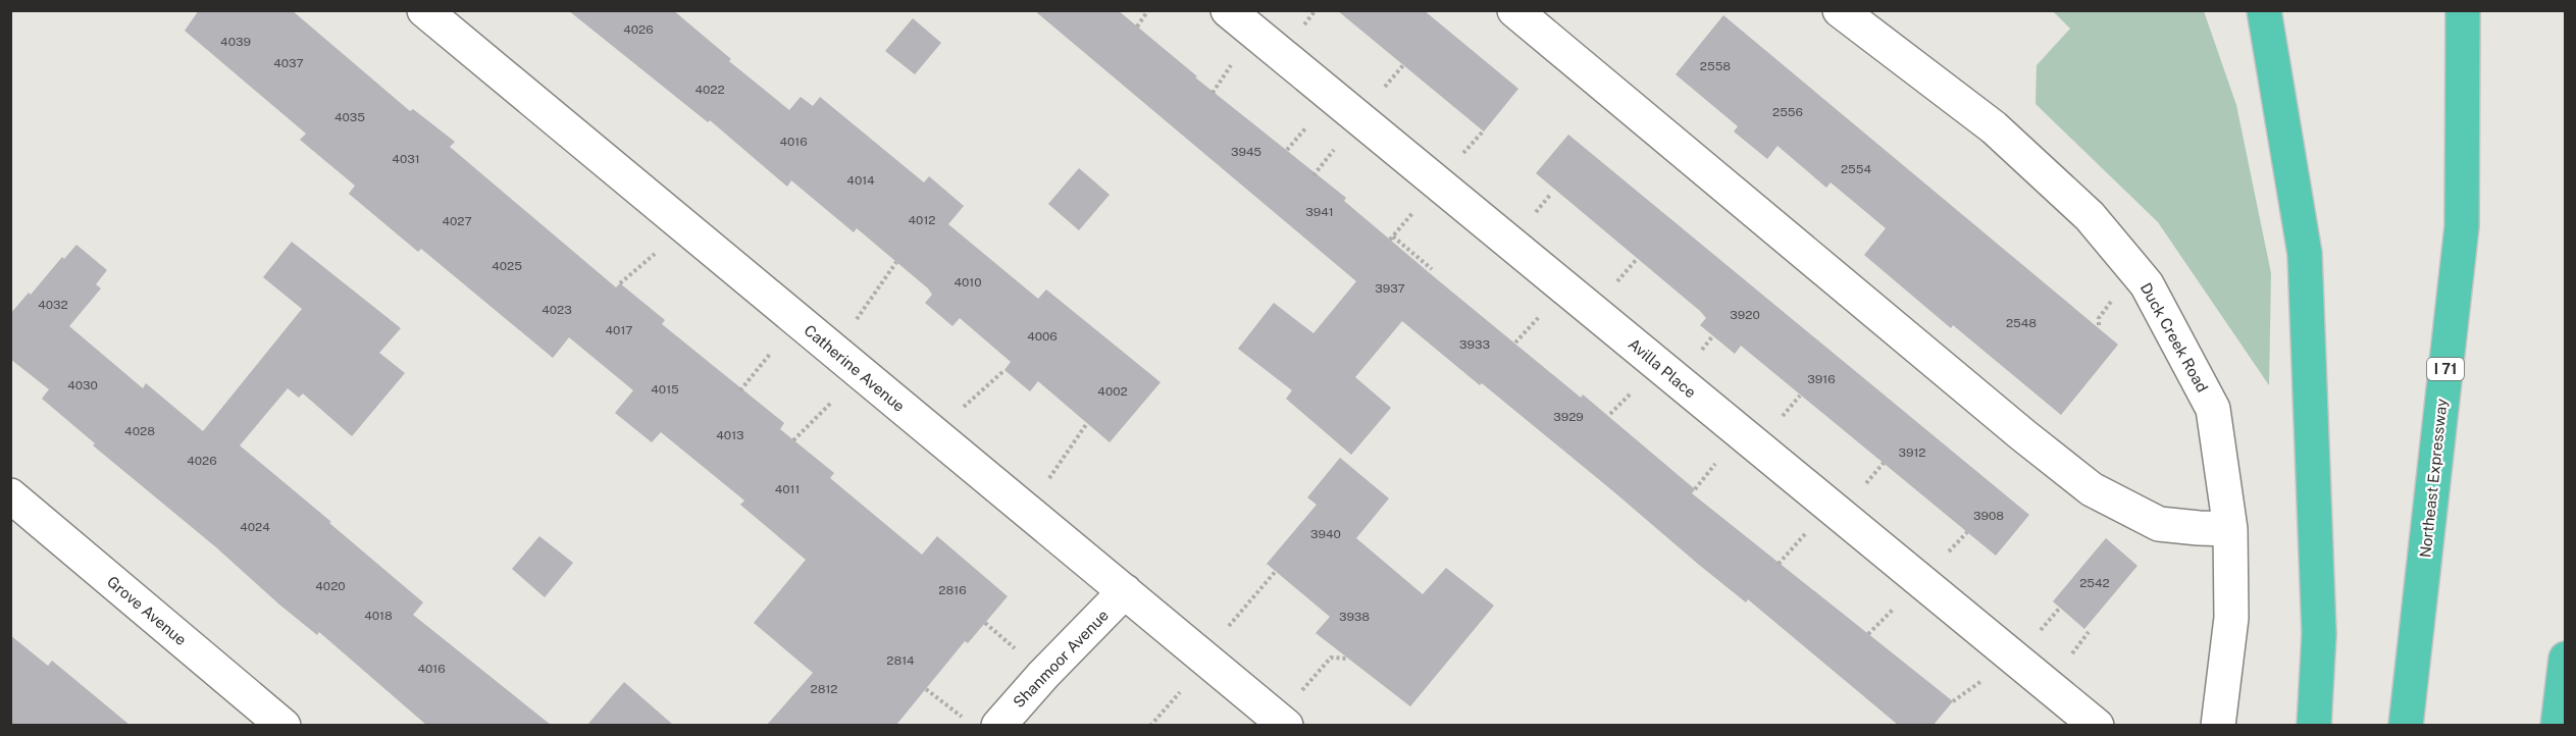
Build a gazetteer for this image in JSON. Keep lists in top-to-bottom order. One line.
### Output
{"streets":{"highway":["I 71","Northeast Expressway"],"street":["Duck Creek Road","Catherine Avenue","Avilla Place","Grove Avenue","Shanmoor Avenue"]},"crossings":[["Catherine Avenue","Shanmoor Avenue"]],"house_numbers":["4026","4039","4037","2558","4022","2556","4035","4016","3945","4031","2554","4014","3941","4012","4027","4025","4010","3937","4032","4023","3920","2548","4017","4006","3933","3916","4030","4015","4002","3929","4028","4013","3912","4026","4011","3908","4024","3940","2542","4020","2816","4018","3938","2814","4016","2812"]}
